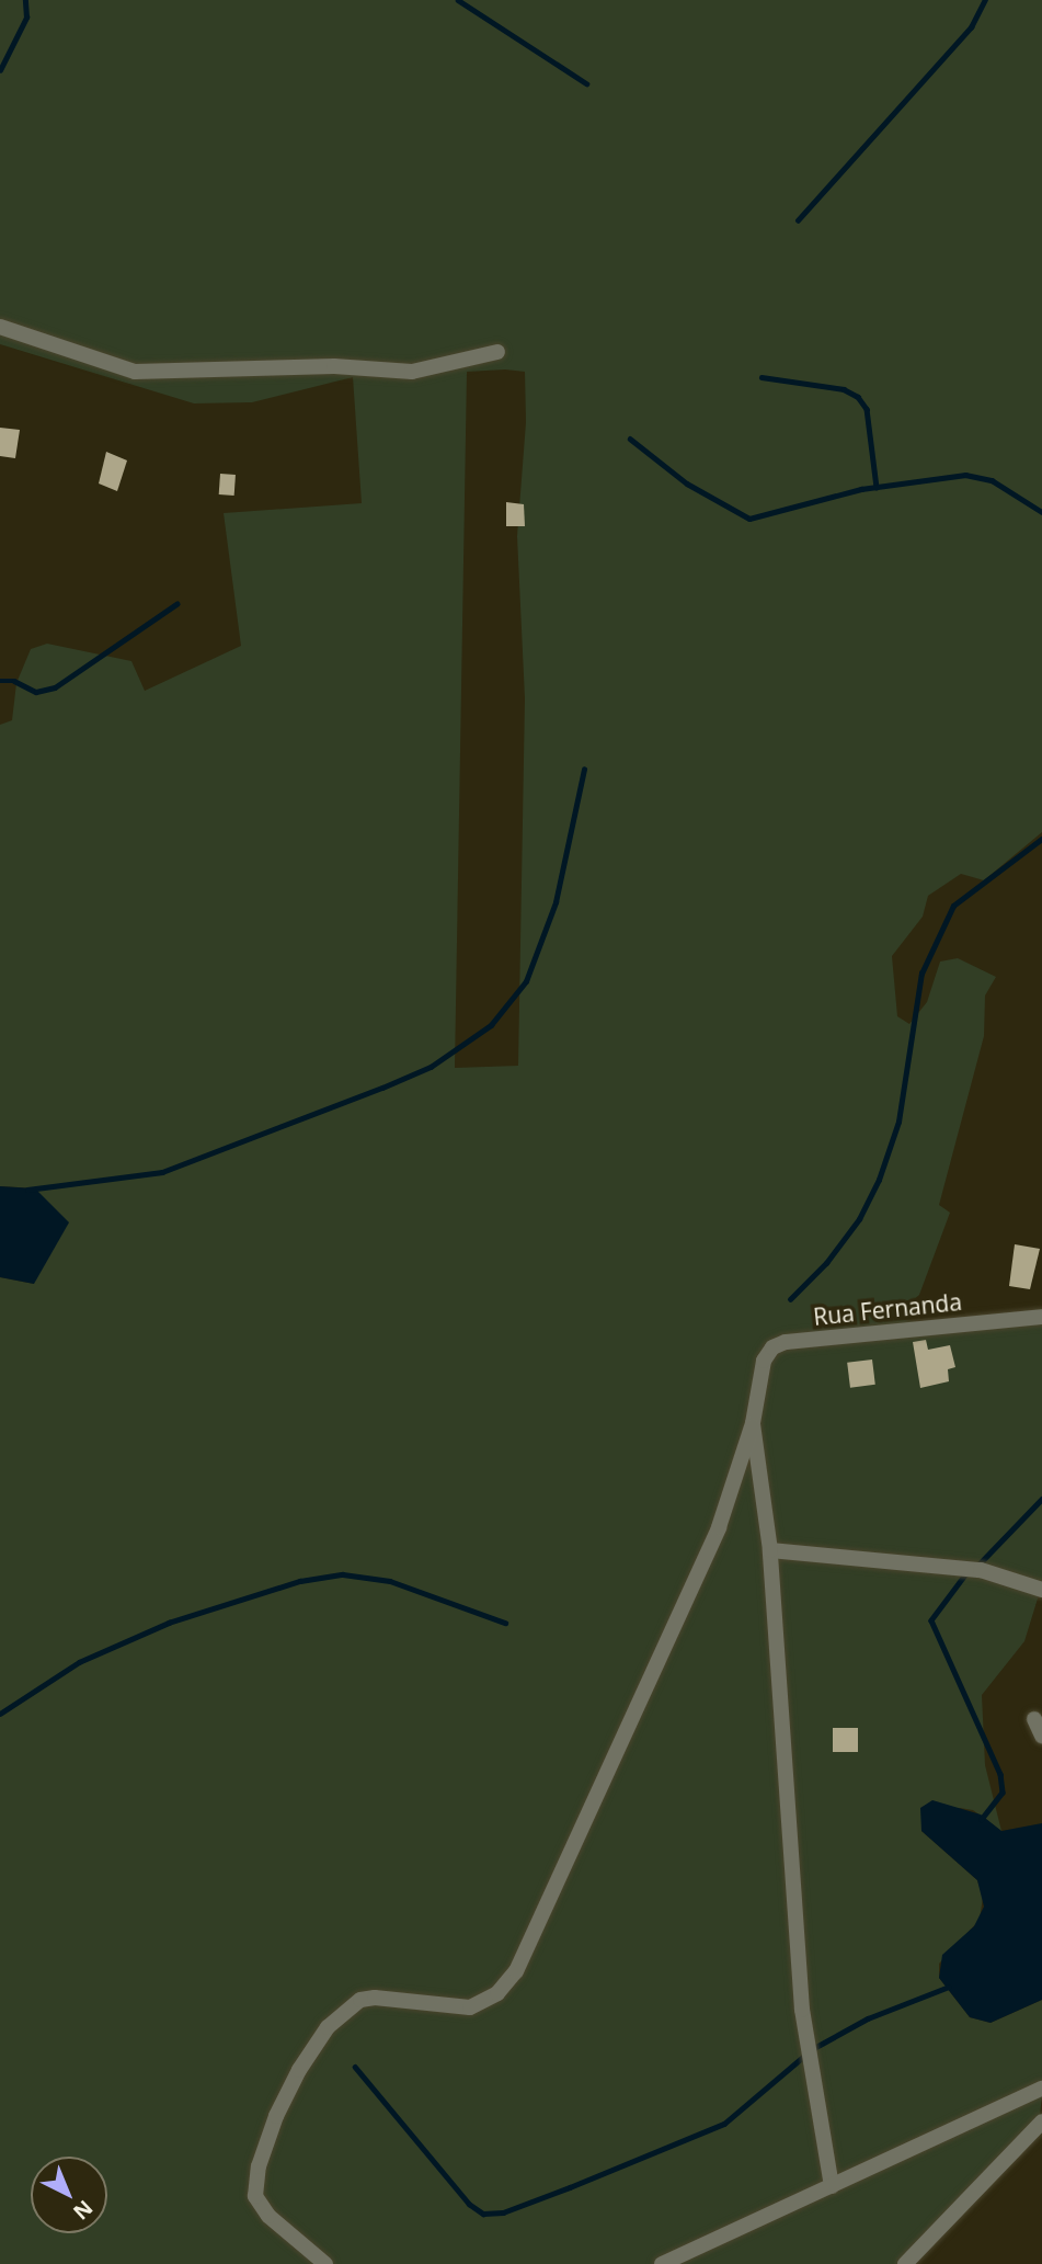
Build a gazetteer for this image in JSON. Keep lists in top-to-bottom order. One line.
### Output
{"streets":{"street":["Rua Fernanda"]},"north":"bottom right"}
